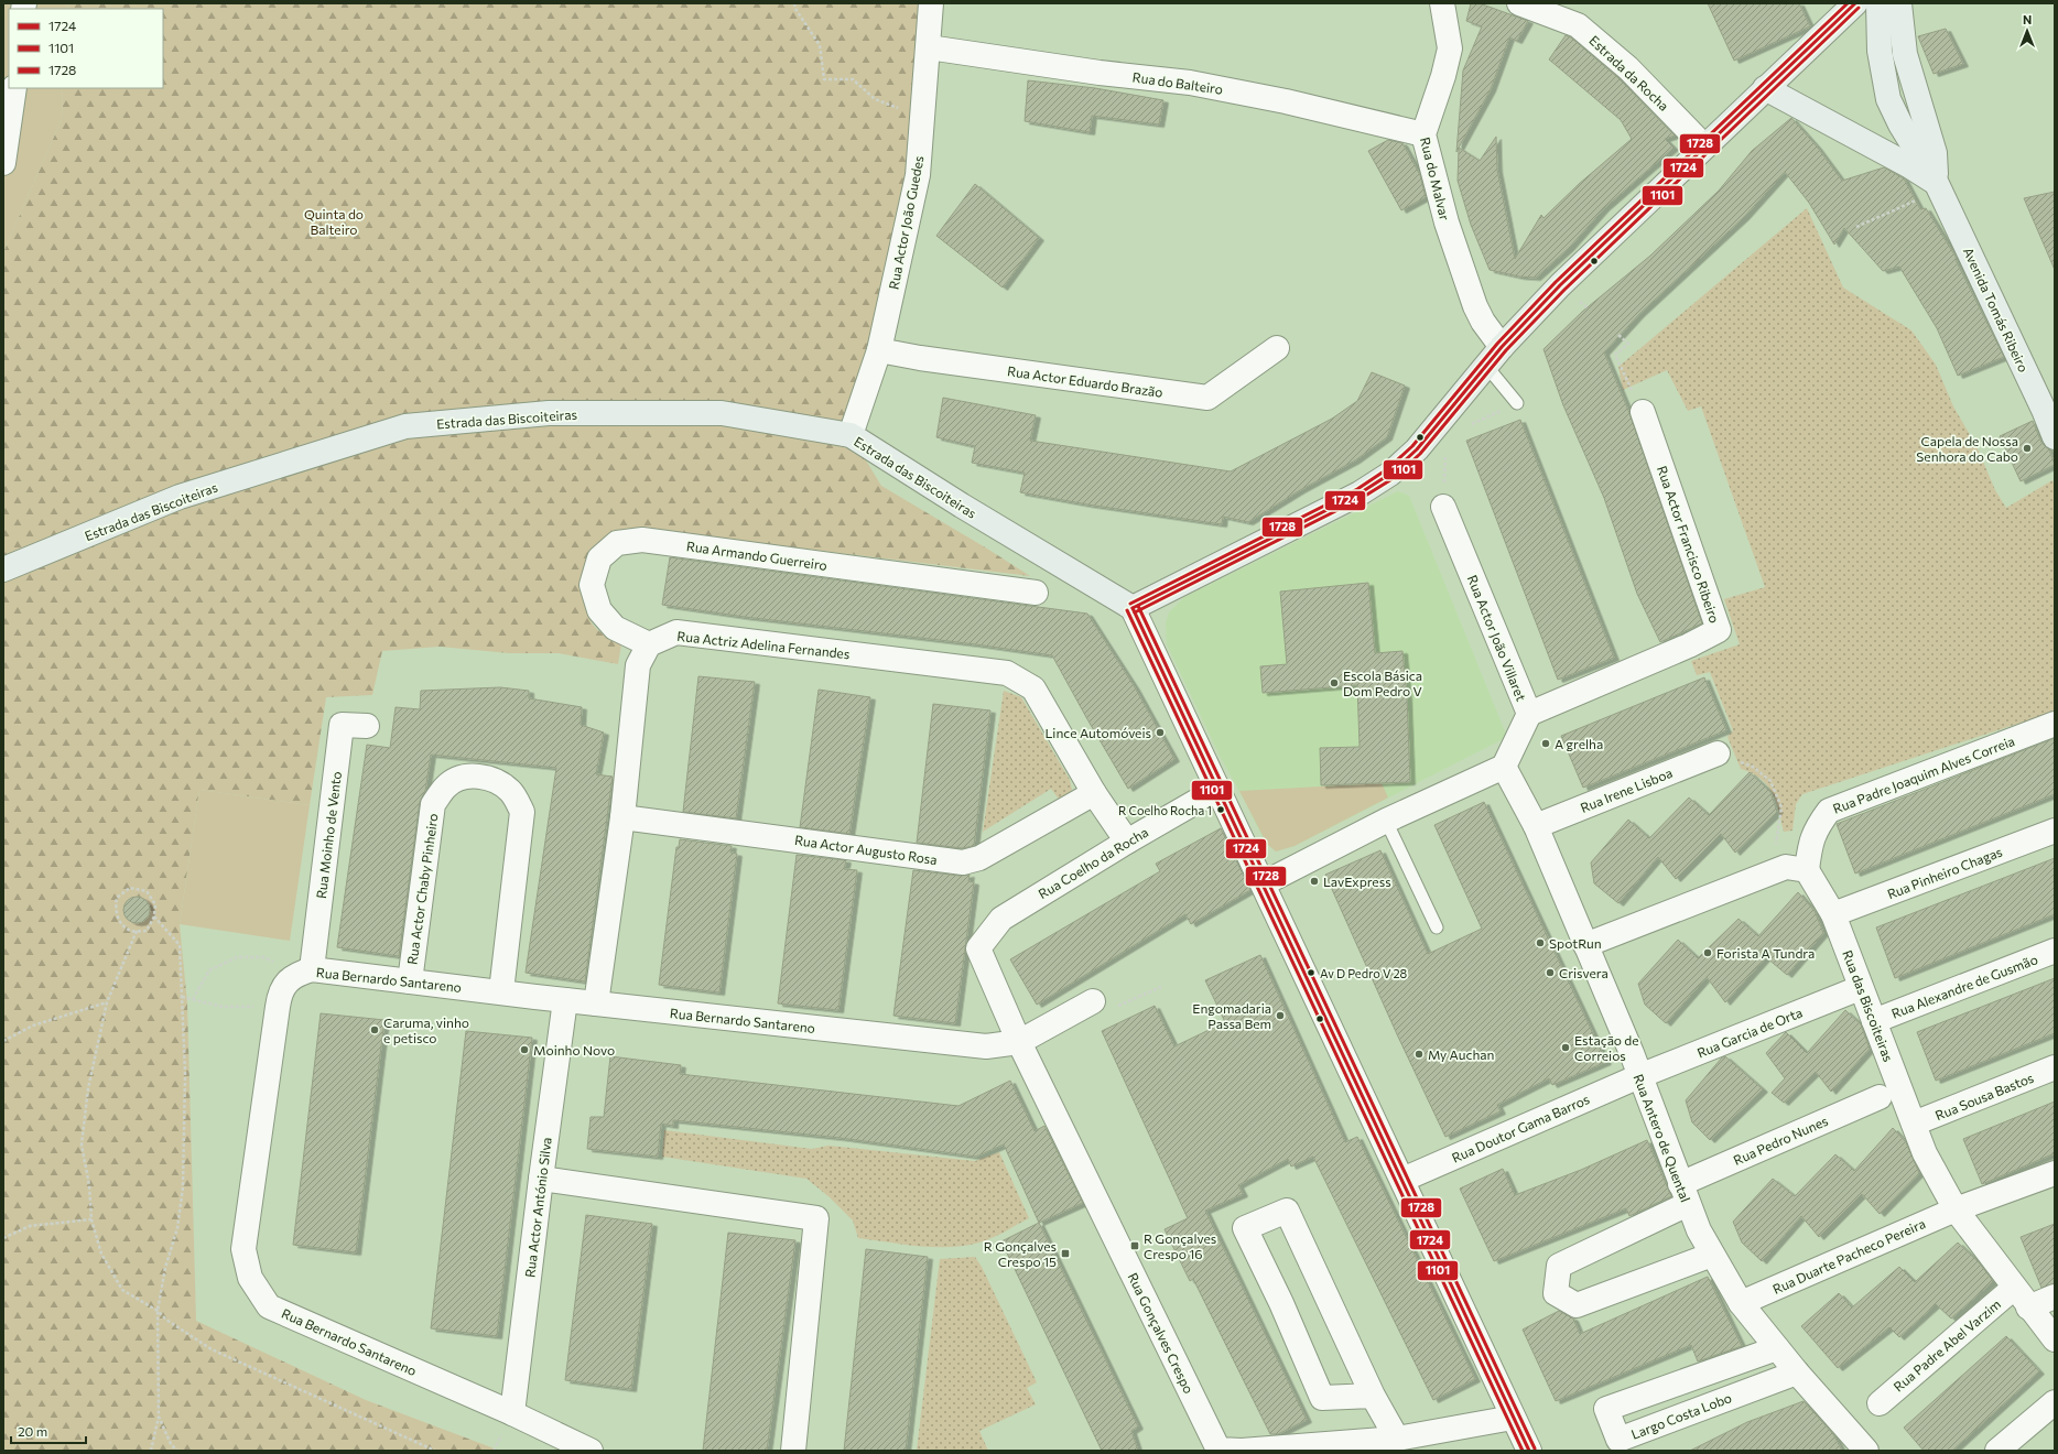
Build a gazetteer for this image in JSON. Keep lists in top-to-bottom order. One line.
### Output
{"streets":{"street":["Estrada da Rocha","Rua do Balteiro","Rua do Malvar","Rua Actor João Guedes","Avenida Tomás Ribeiro","Rua Actor Eduardo Brazão","Estrada das Biscoiteiras","Rua Actor Francisco Ribeiro","Rua Armando Guerreiro","Rua Actor João Villaret","Rua Actriz Adelina Fernandes","Rua Padre Joaquim Alves Correia","Rua Irene Lisboa","Rua Moinho de Vento","Rua Actor Augusto Rosa","Rua Coelho da Rocha","Rua Pinheiro Chagas","Rua Actor Chaby Pinheiro","Rua Bernardo Santareno","Rua Alexandre de Gusmão","Rua das Biscoiteiras","Rua Garcia de Orta","Rua Sousa Bastos","Rua Doutor Gama Barros","Rua Antero de Quental","Rua Pedro Nunes","Rua Actor António Silva","Rua Duarte Pacheco Pereira","Rua Gonçalves Crespo","Rua Padre Abel Varzim","Largo Costa Lobo"]},"crossings":[["Rua do Balteiro","Rua do Malvar"],["Rua do Balteiro","Rua Actor João Guedes"],["Rua Actor João Guedes","Rua Actor Eduardo Brazão"],["Rua Actor João Guedes","Estrada das Biscoiteiras"],["Rua Actor Francisco Ribeiro","Rua Actor João Villaret"],["Rua Armando Guerreiro","Rua Actriz Adelina Fernandes"],["Rua Actor João Villaret","Rua Antero de Quental"],["Rua Actriz Adelina Fernandes","Rua Actor Augusto Rosa"],["Rua Actriz Adelina Fernandes","Rua Coelho da Rocha"],["Rua Padre Joaquim Alves Correia","Rua das Biscoiteiras"],["Rua Irene Lisboa","Rua Antero de Quental"],["Rua Moinho de Vento","Rua Bernardo Santareno"],["Rua Coelho da Rocha","Rua Gonçalves Crespo"],["Rua Pinheiro Chagas","Rua das Biscoiteiras"],["Rua Actor Chaby Pinheiro","Rua Bernardo Santareno"],["Rua Bernardo Santareno","Rua Actor António Silva"],["Rua Bernardo Santareno","Rua Gonçalves Crespo"],["Rua Alexandre de Gusmão","Rua das Biscoiteiras"],["Rua das Biscoiteiras","Rua Garcia de Orta"],["Rua das Biscoiteiras","Rua Sousa Bastos"],["Rua das Biscoiteiras","Rua Duarte Pacheco Pereira"],["Rua das Biscoiteiras","Rua Padre Abel Varzim"],["Rua Garcia de Orta","Rua Doutor Gama Barros"],["Rua Garcia de Orta","Rua Antero de Quental"],["Rua Doutor Gama Barros","Rua Antero de Quental"],["Rua Antero de Quental","Rua Pedro Nunes"],["Rua Antero de Quental","Rua Duarte Pacheco Pereira"],["Rua Antero de Quental","Largo Costa Lobo"]],"parks":["Quinta do Balteiro"],"places":{"other":["Capela de Nossa Senhora do Cabo","Escola Básica Dom Pedro V","Lince Automóveis","A grelha","R Coelho Rocha 1","LavExpress","SpotRun","Forista A Tundra","Av D Pedro V 28","Crisvera","Engomadaria Passa Bem","Caruma, vinho e petisco","Estação de Correios","Moinho Novo","My Auchan"],"transit":["R Gonçalves Crespo 16","R Gonçalves Crespo 15"]},"lines":["transit line 1724","transit line 1728","transit line 1101"],"legend":["1724","1101","1728"],"scale_bar":"20 m","north":"top"}
